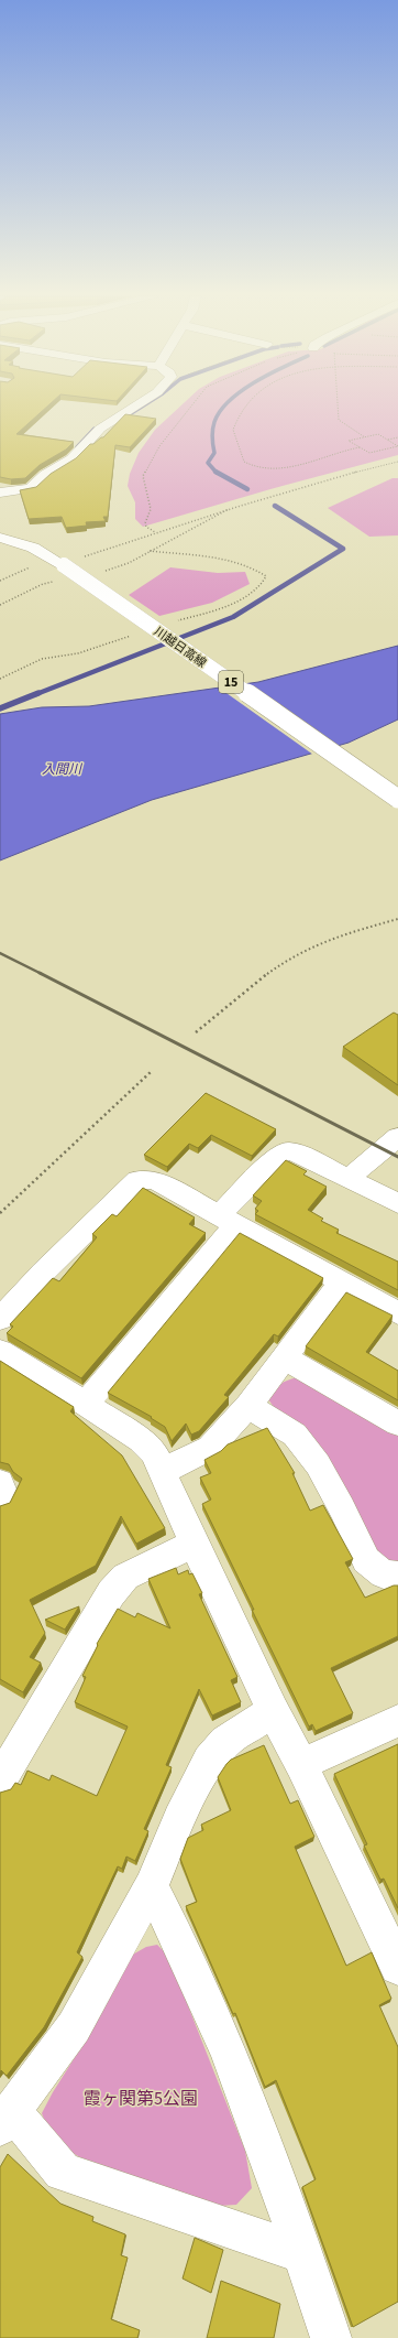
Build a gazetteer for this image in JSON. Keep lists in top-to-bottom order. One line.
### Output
{"streets":{"street":["川越日高線","15"]},"water":["入間川"],"parks":["霞ヶ関第5公園"]}
